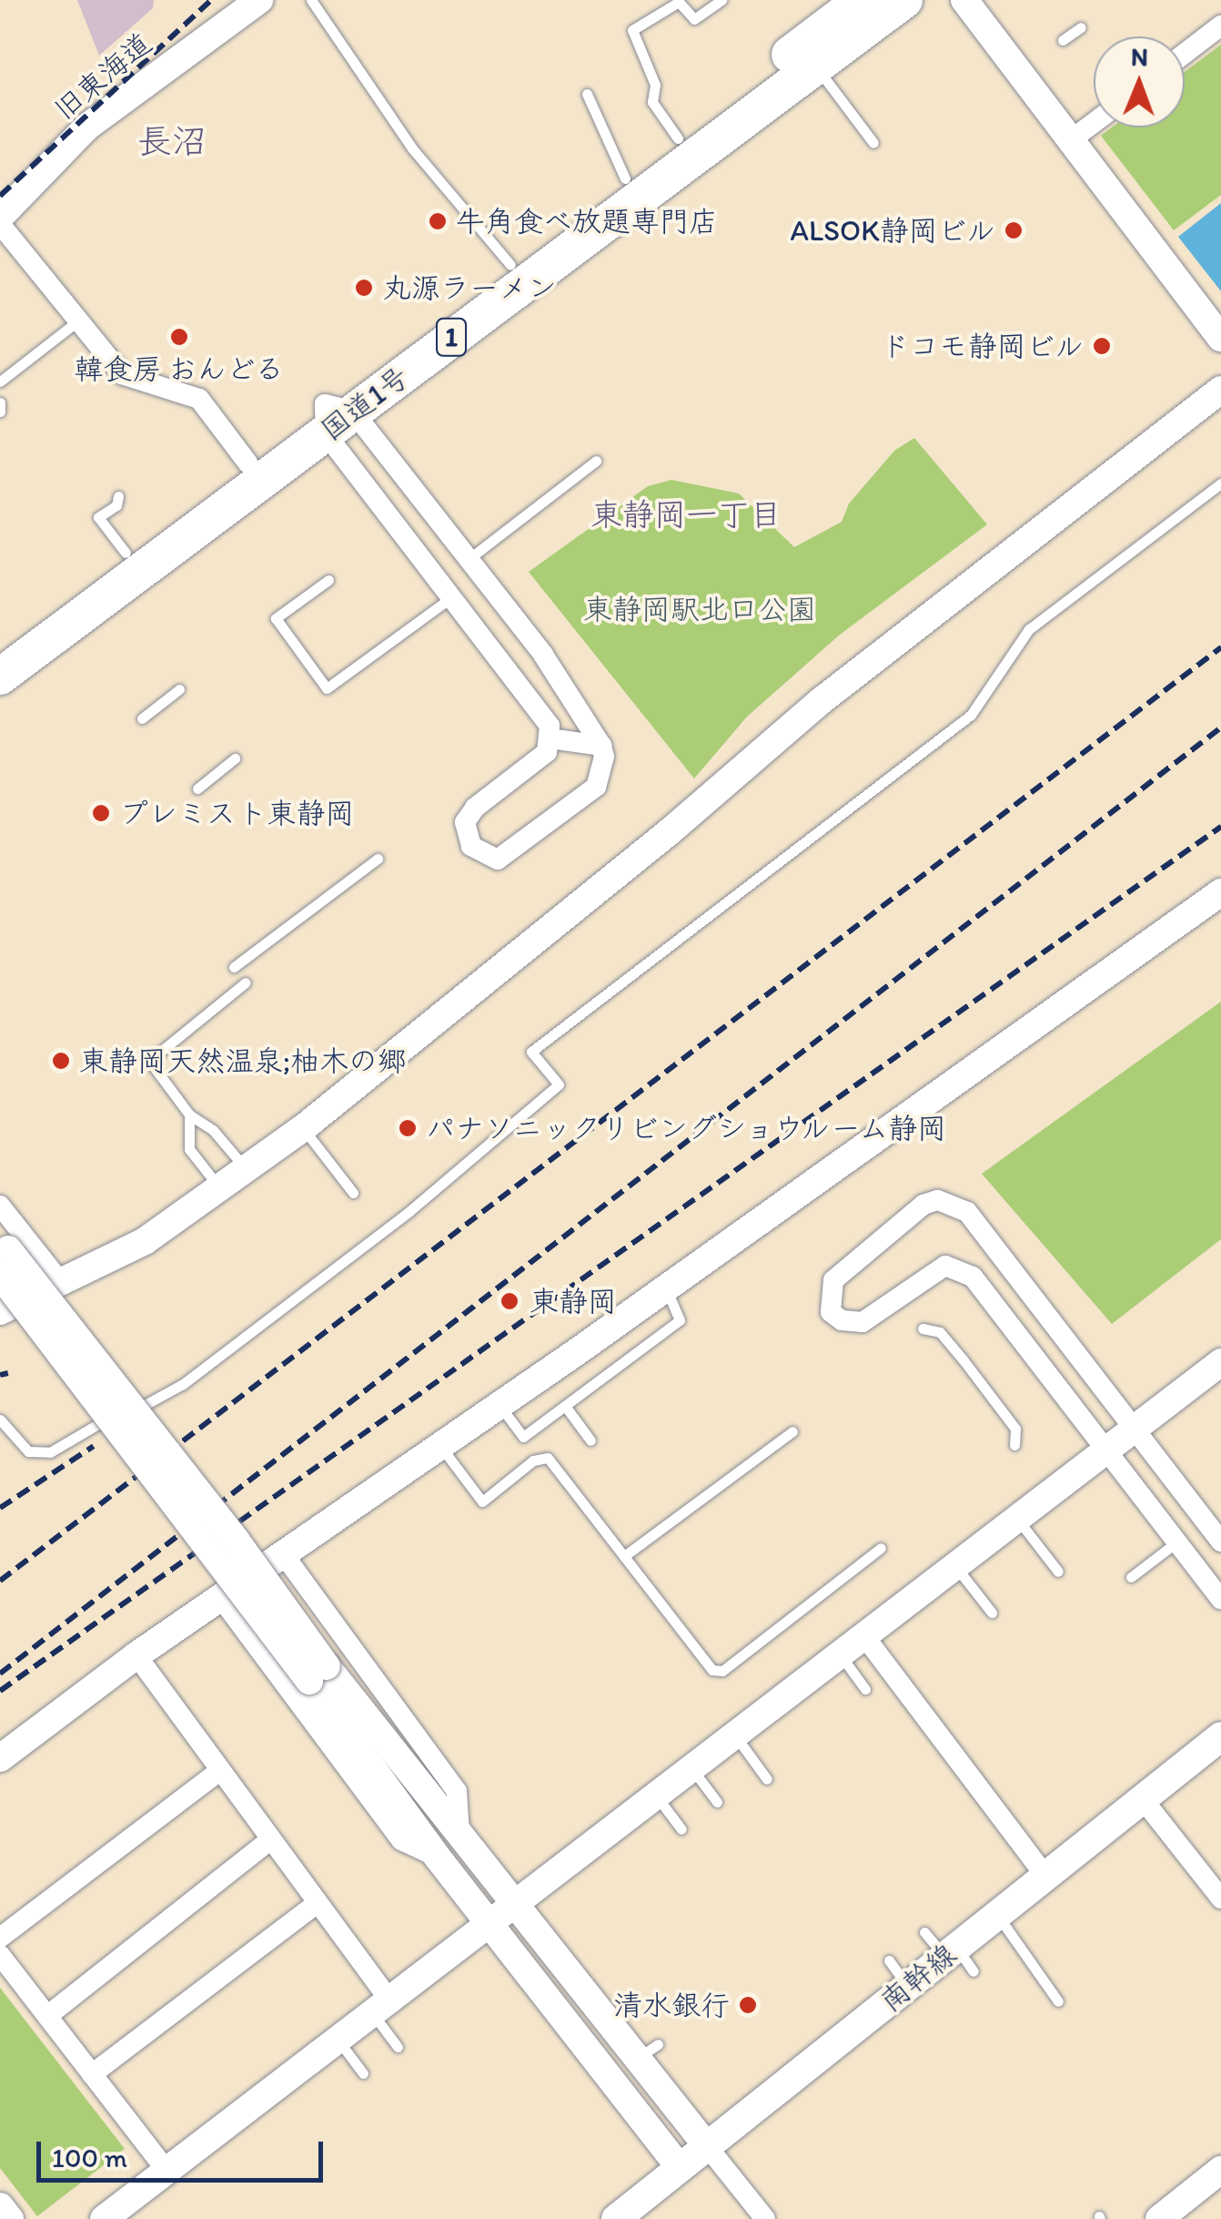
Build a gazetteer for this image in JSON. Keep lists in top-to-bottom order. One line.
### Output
{"streets":{"highway":["1","国道1号"],"main road":["南幹線"],"street":["旧東海道"]},"districts":["長沼","東静岡一丁目"],"parks":["東静岡駅北口公園"],"places":["牛角食べ放題専門店","ALSOK静岡ビル","丸源ラーメン","韓食房 おんどる","ドコモ静岡ビル","プレミスト東静岡","東静岡天然温泉;柚木の郷","パナソニックリビングショウルーム静岡","東静岡","清水銀行"],"scale_bar":"100 m","north":"top"}
